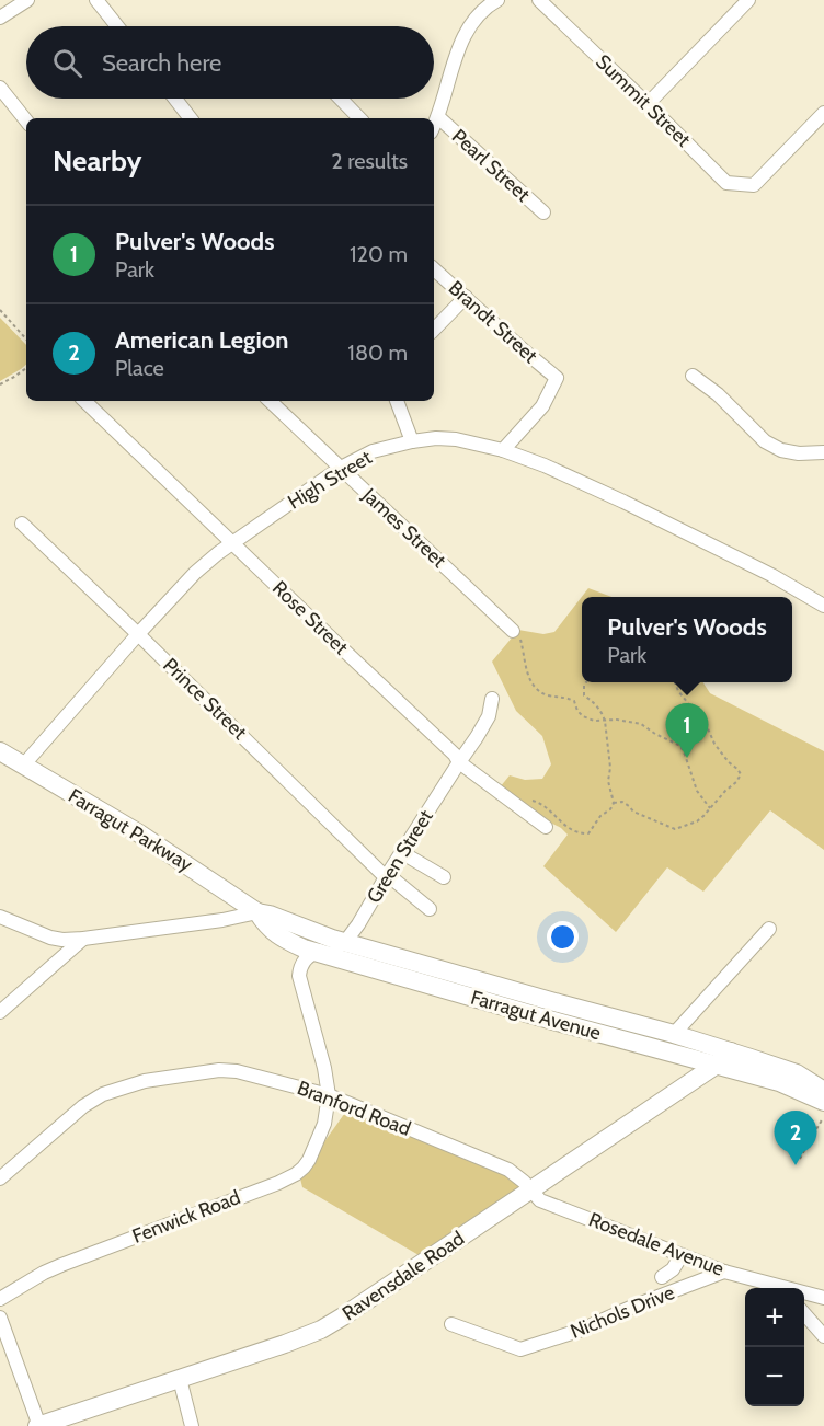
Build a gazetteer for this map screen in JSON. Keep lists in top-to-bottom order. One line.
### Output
{"streets":{"main road":["Farragut Parkway","Farragut Avenue","Ravensdale Road"],"street":["Summit Street","Pearl Street","Brandt Street","High Street","James Street","Rose Street","Prince Street","Green Street","Branford Road","Fenwick Road","Rosedale Avenue","Nichols Drive"]},"crossings":[["Brandt Street","High Street"],["High Street","James Street"],["High Street","Rose Street"],["High Street","Prince Street"],["High Street","Farragut Parkway"],["Rose Street","Green Street"],["Prince Street","Green Street"],["Farragut Parkway","Farragut Avenue"],["Green Street","Farragut Avenue"],["Farragut Avenue","Ravensdale Road"],["Branford Road","Fenwick Road"],["Branford Road","Rosedale Avenue"],["Branford Road","Ravensdale Road"],["Rosedale Avenue","Ravensdale Road"],["Rosedale Avenue","Nichols Drive"]],"page":{"search":"Search here","heading":["Nearby","2 results"],"list":[{"mark":"1","name":"Pulver's Woods","note":"Park","value":"120 m"},{"mark":"2","name":"American Legion","note":"Place","value":"180 m"}],"popup":["Pulver's Woods","Park"],"pins":["1","2"],"map_buttons":["+","−"]}}
